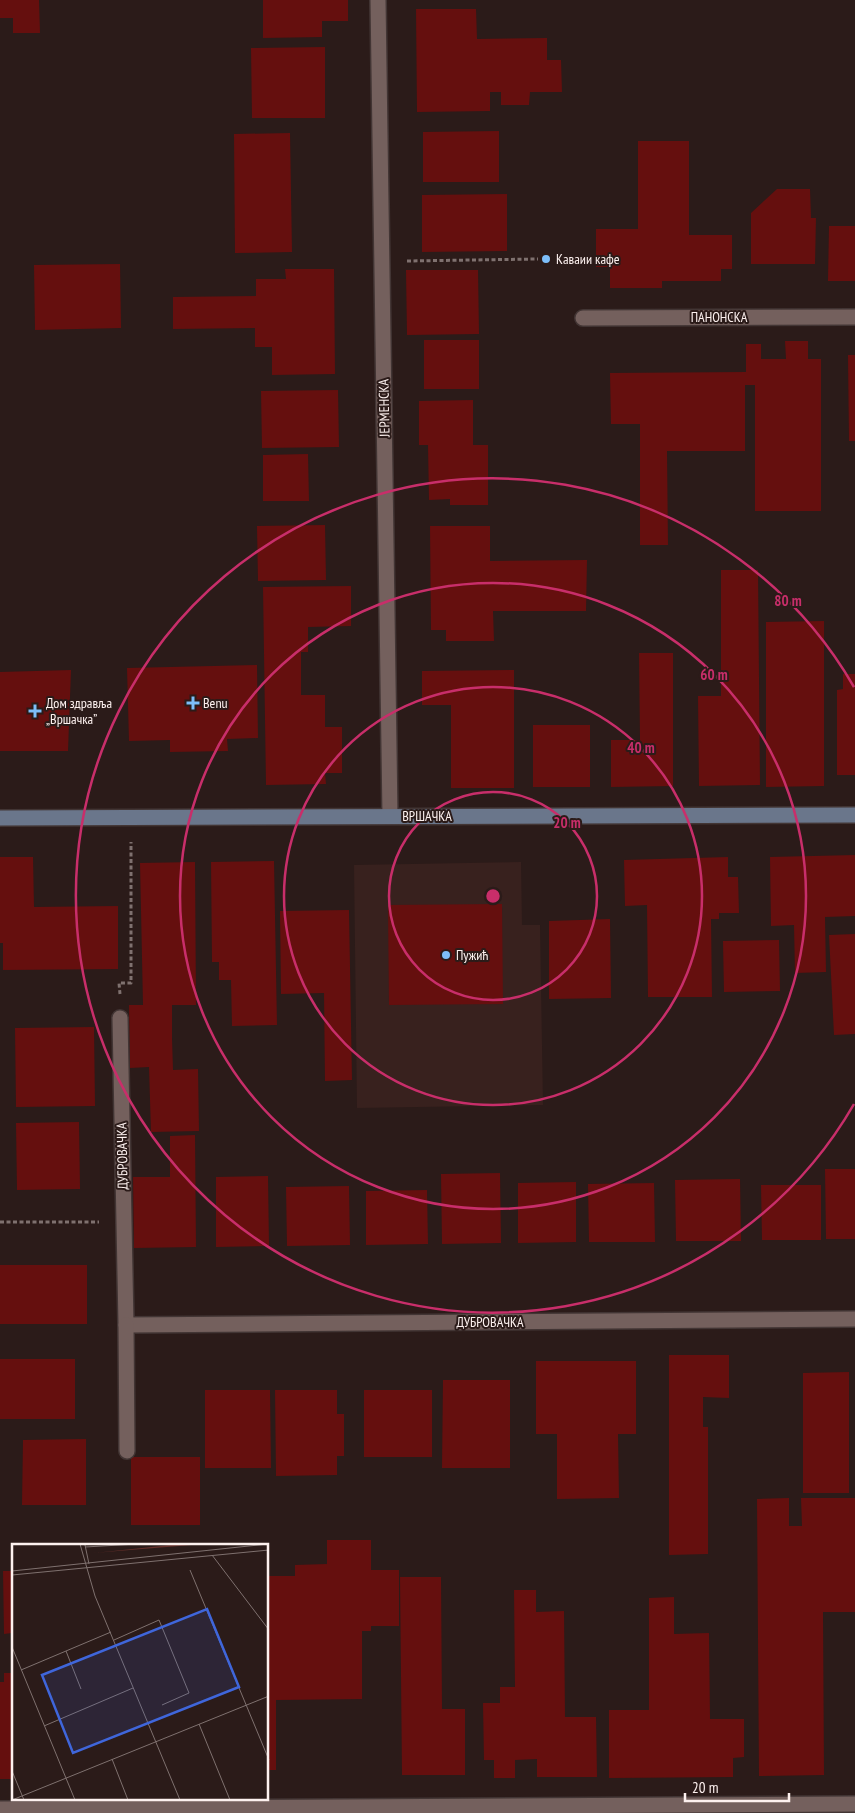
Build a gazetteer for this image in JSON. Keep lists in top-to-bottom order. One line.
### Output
{"streets":{"street":["ПАНОНСКА","ЈЕРМЕНСКА","ВРШАЧКА","ДУБРОВАЧКА"]},"crossings":[["ЈЕРМЕНСКА","ВРШАЧКА"]],"places":{"other":["Каваии кафе","Пужић"],"health":["Benu","Дом здравља „Вршачка”"]},"scale_bar":"20 m","rings":["80 m","60 m","40 m","20 m"]}
